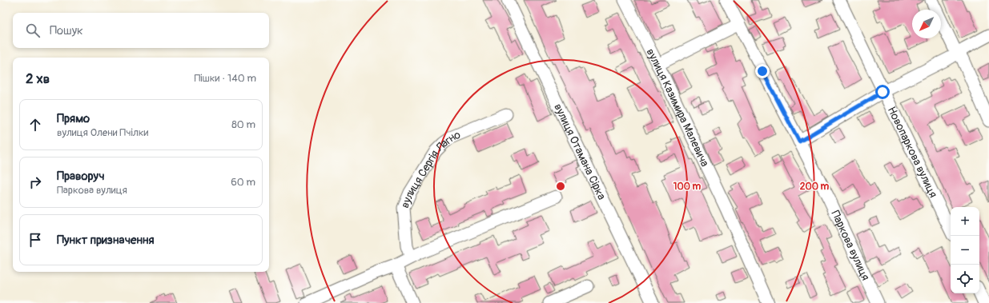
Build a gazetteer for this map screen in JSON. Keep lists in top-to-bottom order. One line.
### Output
{"streets":{"street":["вулиця Казимира Малевича","вулиця Отамана Сірка","Новопаркова вулиця","вулиця Сергія Лагно","Паркова вулиця"]},"north":"bottom left","page":{"search":"Пошук","heading":["2 хв","Пішки · 140 m"],"list":[["Прямо","вулиця Олени Пчілки","80 m"],["Праворуч","Паркова вулиця","60 m"],"Пункт призначення"],"map_buttons":["+","−"]},"rings":["100 m","200 m"]}
